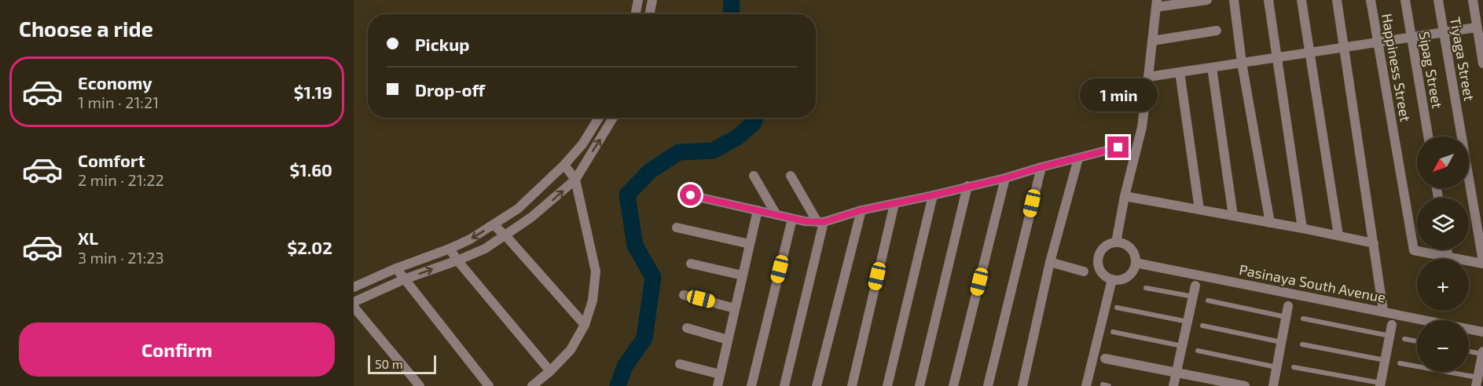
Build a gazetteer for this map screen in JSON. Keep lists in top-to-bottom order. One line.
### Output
{"streets":{"street":["Tiyaga Street","Happiness Street","Sipag Street","Pasinaya South Avenue"]},"scale_bar":"50 m","north":"bottom left","page":{"heading":"Choose a ride","banner":["Pickup","Drop-off"],"list":[{"name":"Economy","note":"1 min · 21:21","value":"$1.19"},{"name":"Comfort","note":"2 min · 21:22","value":"$1.60"},{"name":"XL","note":"3 min · 21:23","value":"$2.02"}],"bubble":"1 min","map_buttons":["+","−"],"buttons":"Confirm","scale":"50 m"}}
